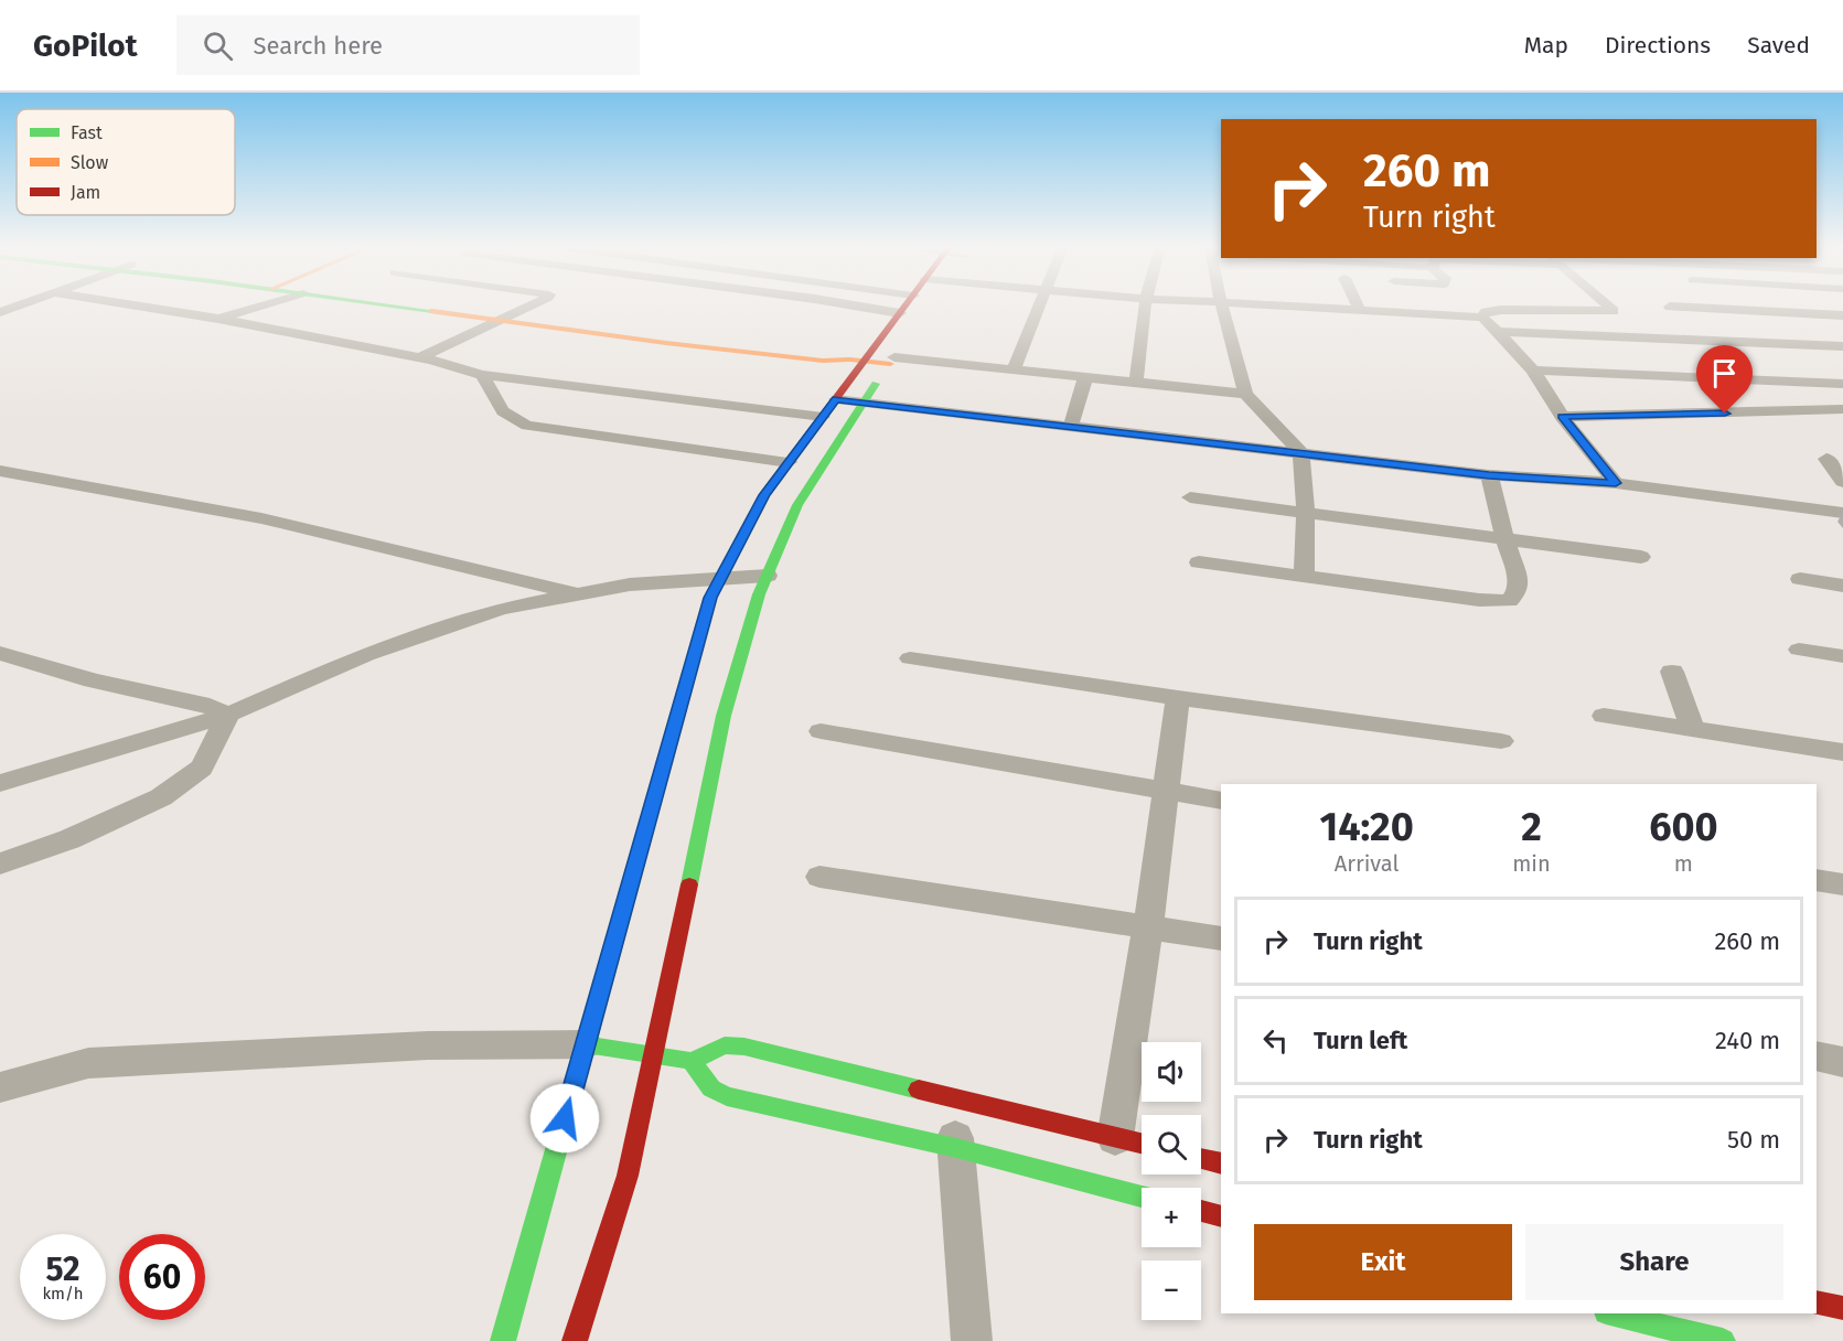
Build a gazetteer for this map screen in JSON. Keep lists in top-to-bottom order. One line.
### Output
{"legend":["Fast","Slow","Jam"],"page":{"header":"GoPilot","search":"Search here","nav":["Map","Directions","Saved"],"turn":["260 m","Turn right"],"eta":["14:20","Arrival","2","min","600","m"],"list":[{"name":"Turn right","value":"260 m"},{"name":"Turn left","value":"240 m"},{"name":"Turn right","value":"50 m"}],"map_buttons":["+","−"],"buttons":["Exit","Share"],"speed":"52 km/h","limit":"60"}}
